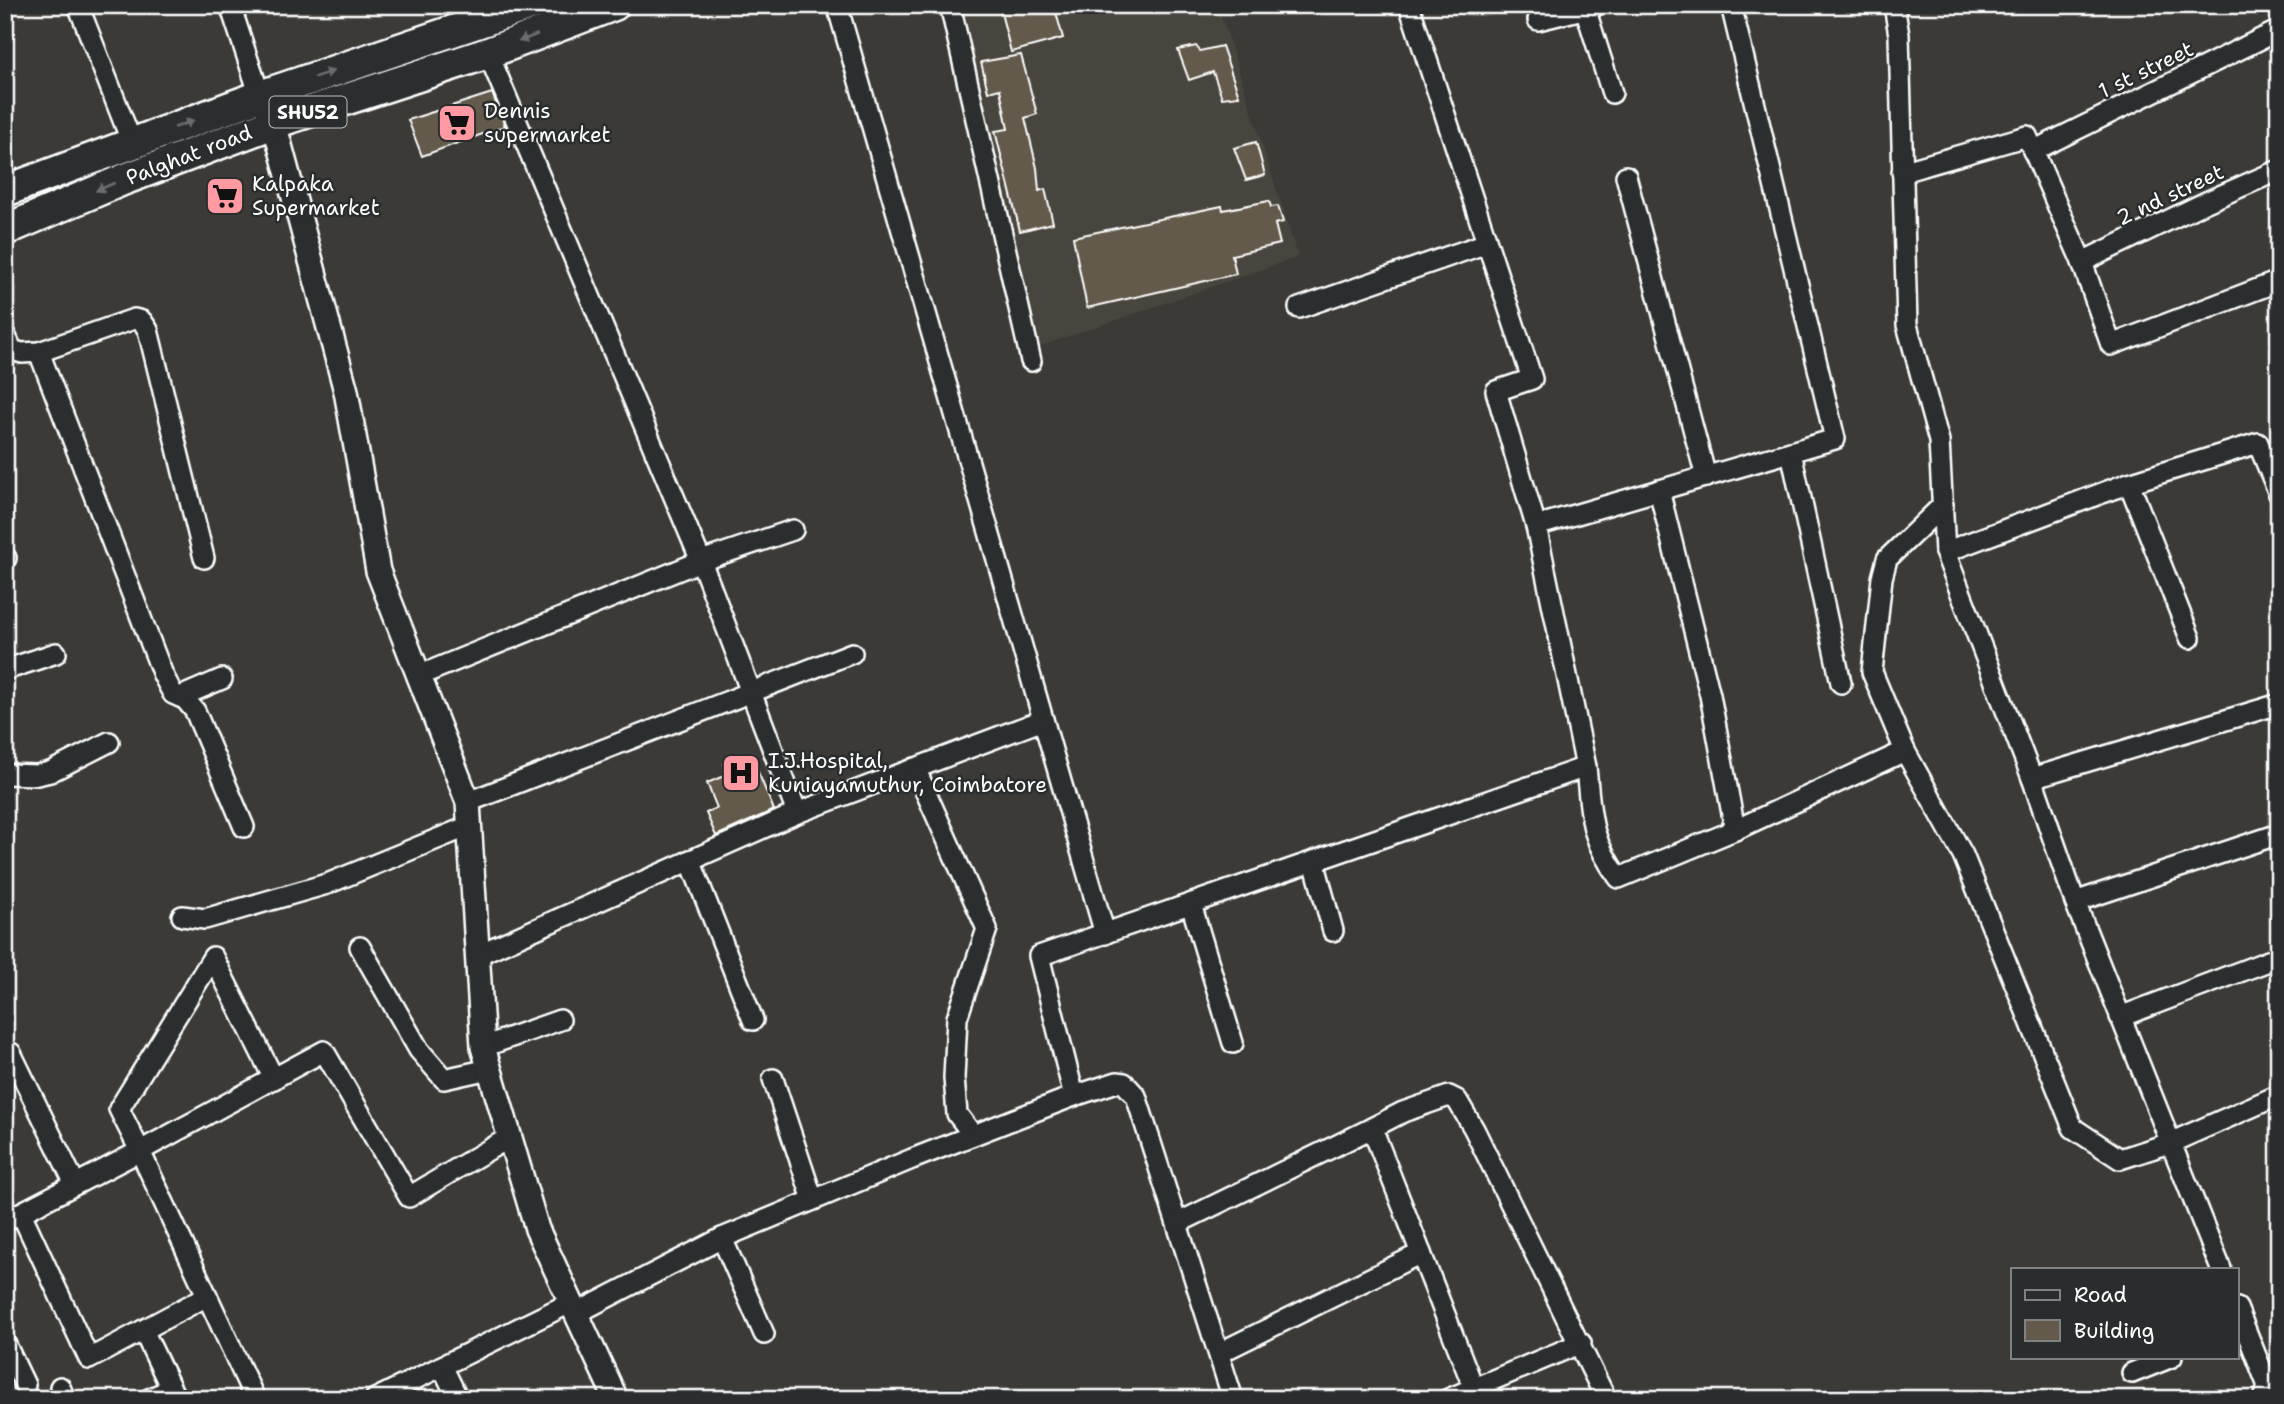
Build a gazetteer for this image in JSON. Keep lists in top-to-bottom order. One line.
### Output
{"streets":{"main road":["SHU52","Palghat road"],"street":["1 st street","2 nd street"]},"places":{"supermarket":["Dennis supermarket","Kalpaka Supermarket"],"hospital":["I.J.Hospital, Kuniayamuthur, Coimbatore"]},"legend":["Road","Building"]}
